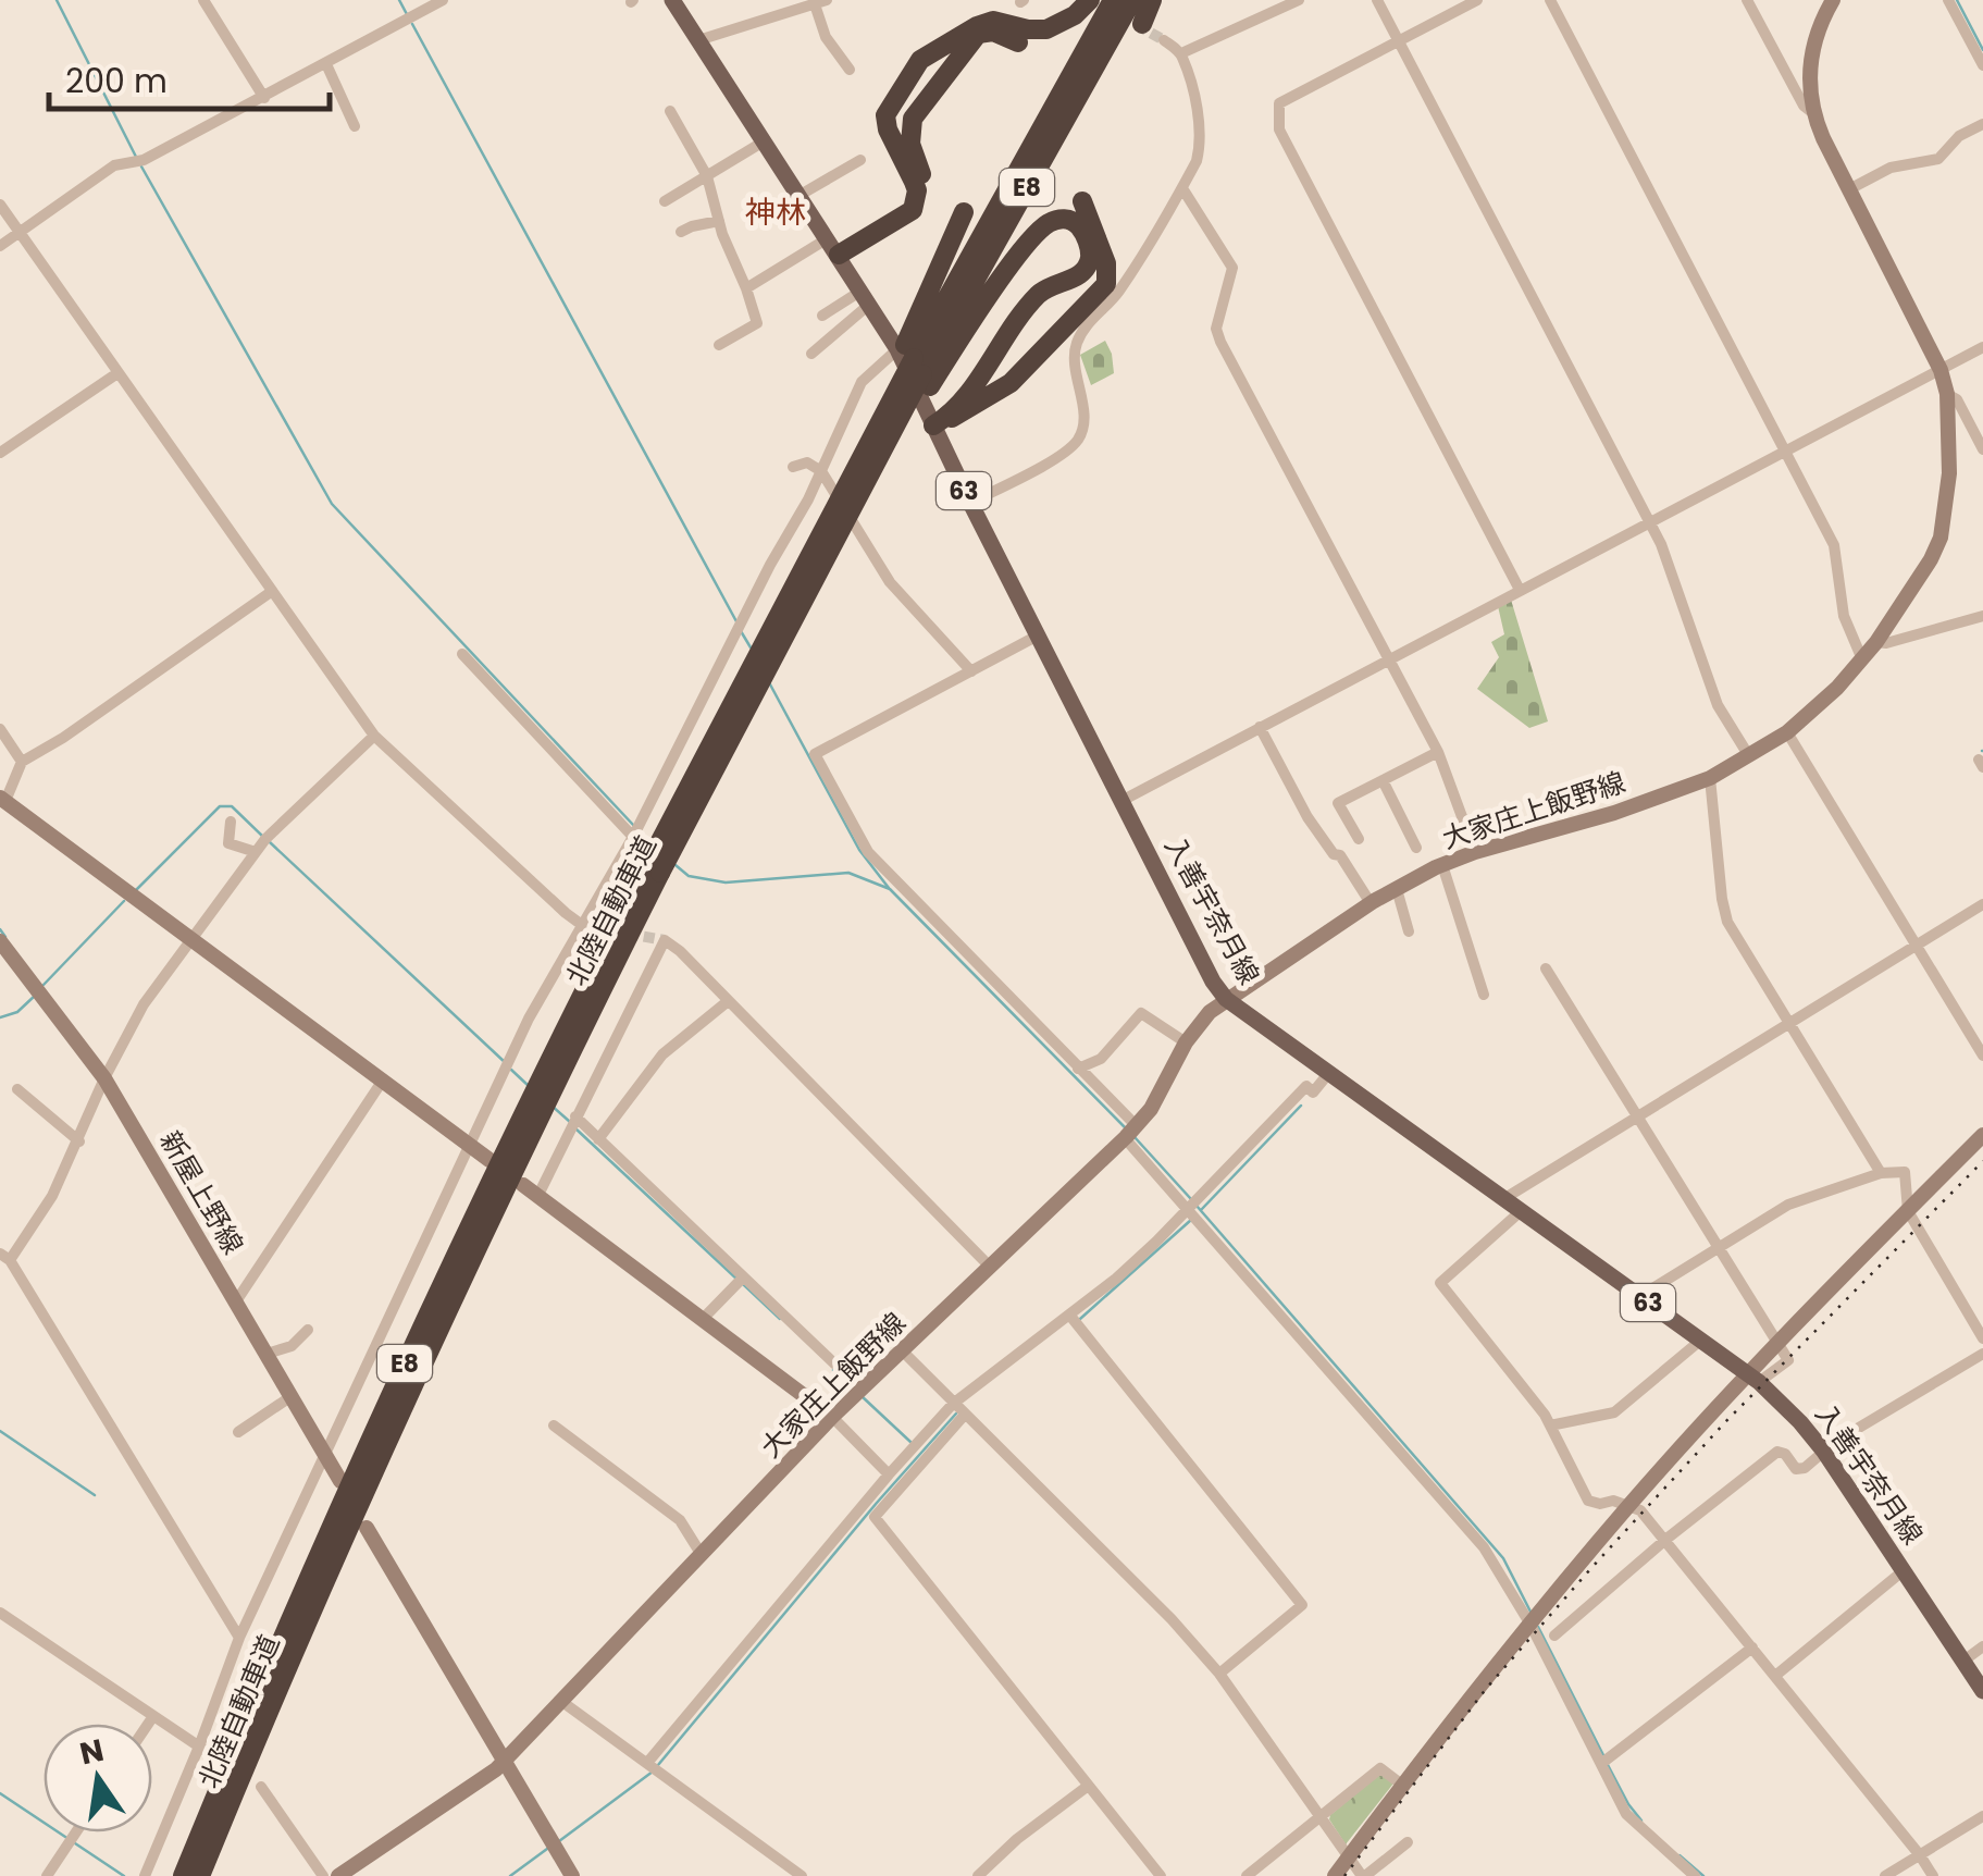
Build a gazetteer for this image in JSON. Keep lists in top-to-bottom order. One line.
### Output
{"streets":{"highway":["E8","北陸自動車道"],"main road":["63","大家庄上飯野線","入善宇奈月線","新屋上野線"]},"crossings":[["大家庄上飯野線","入善宇奈月線"],["北陸自動車道","入善宇奈月線"]],"districts":["神林"],"scale_bar":"200 m","north":"top"}
